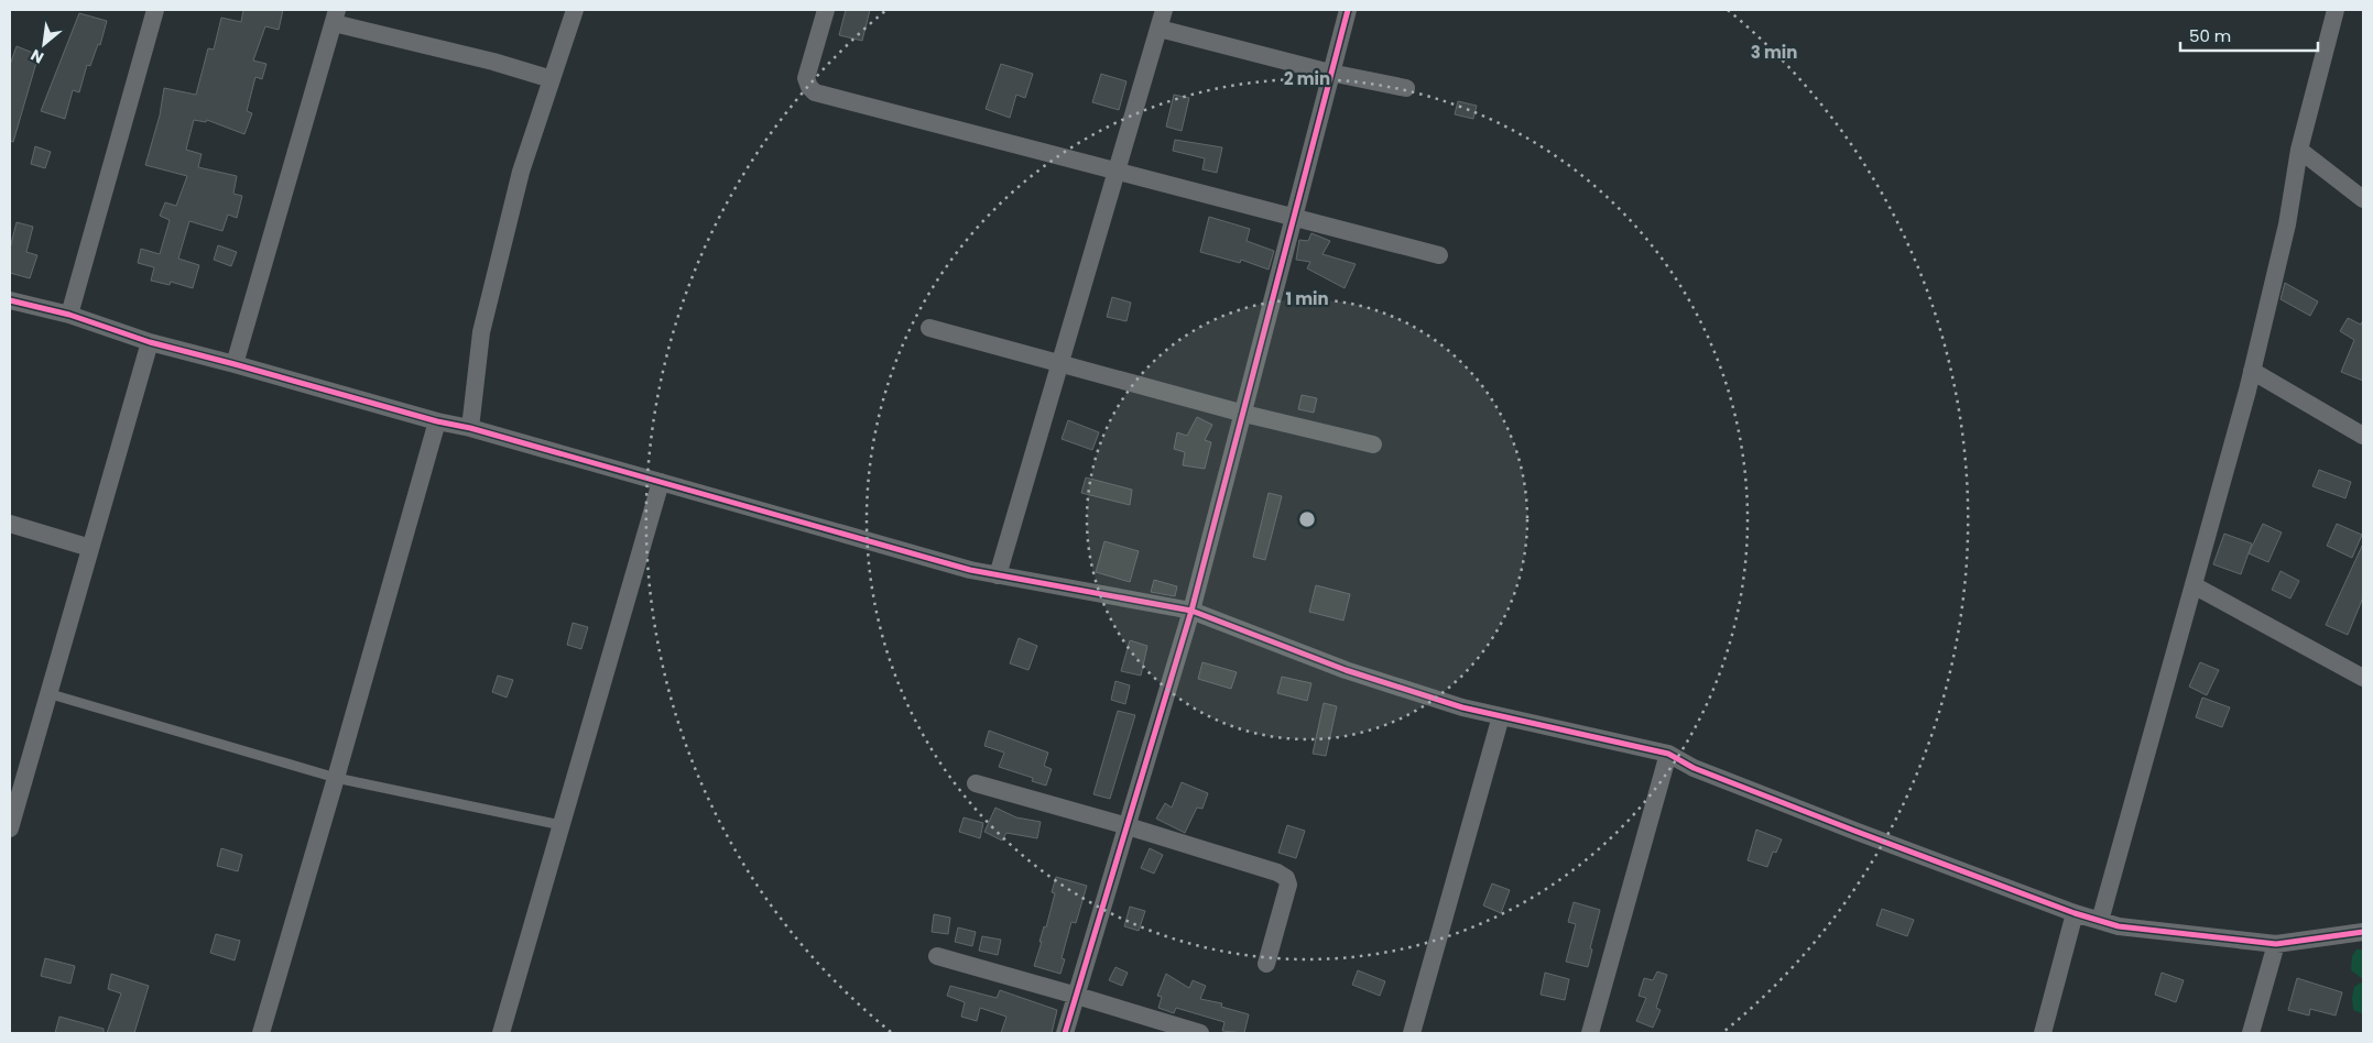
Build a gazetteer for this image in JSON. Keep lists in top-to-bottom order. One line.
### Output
{"scale_bar":"50 m","north":"bottom left","rings":["3 min","2 min","1 min"]}
